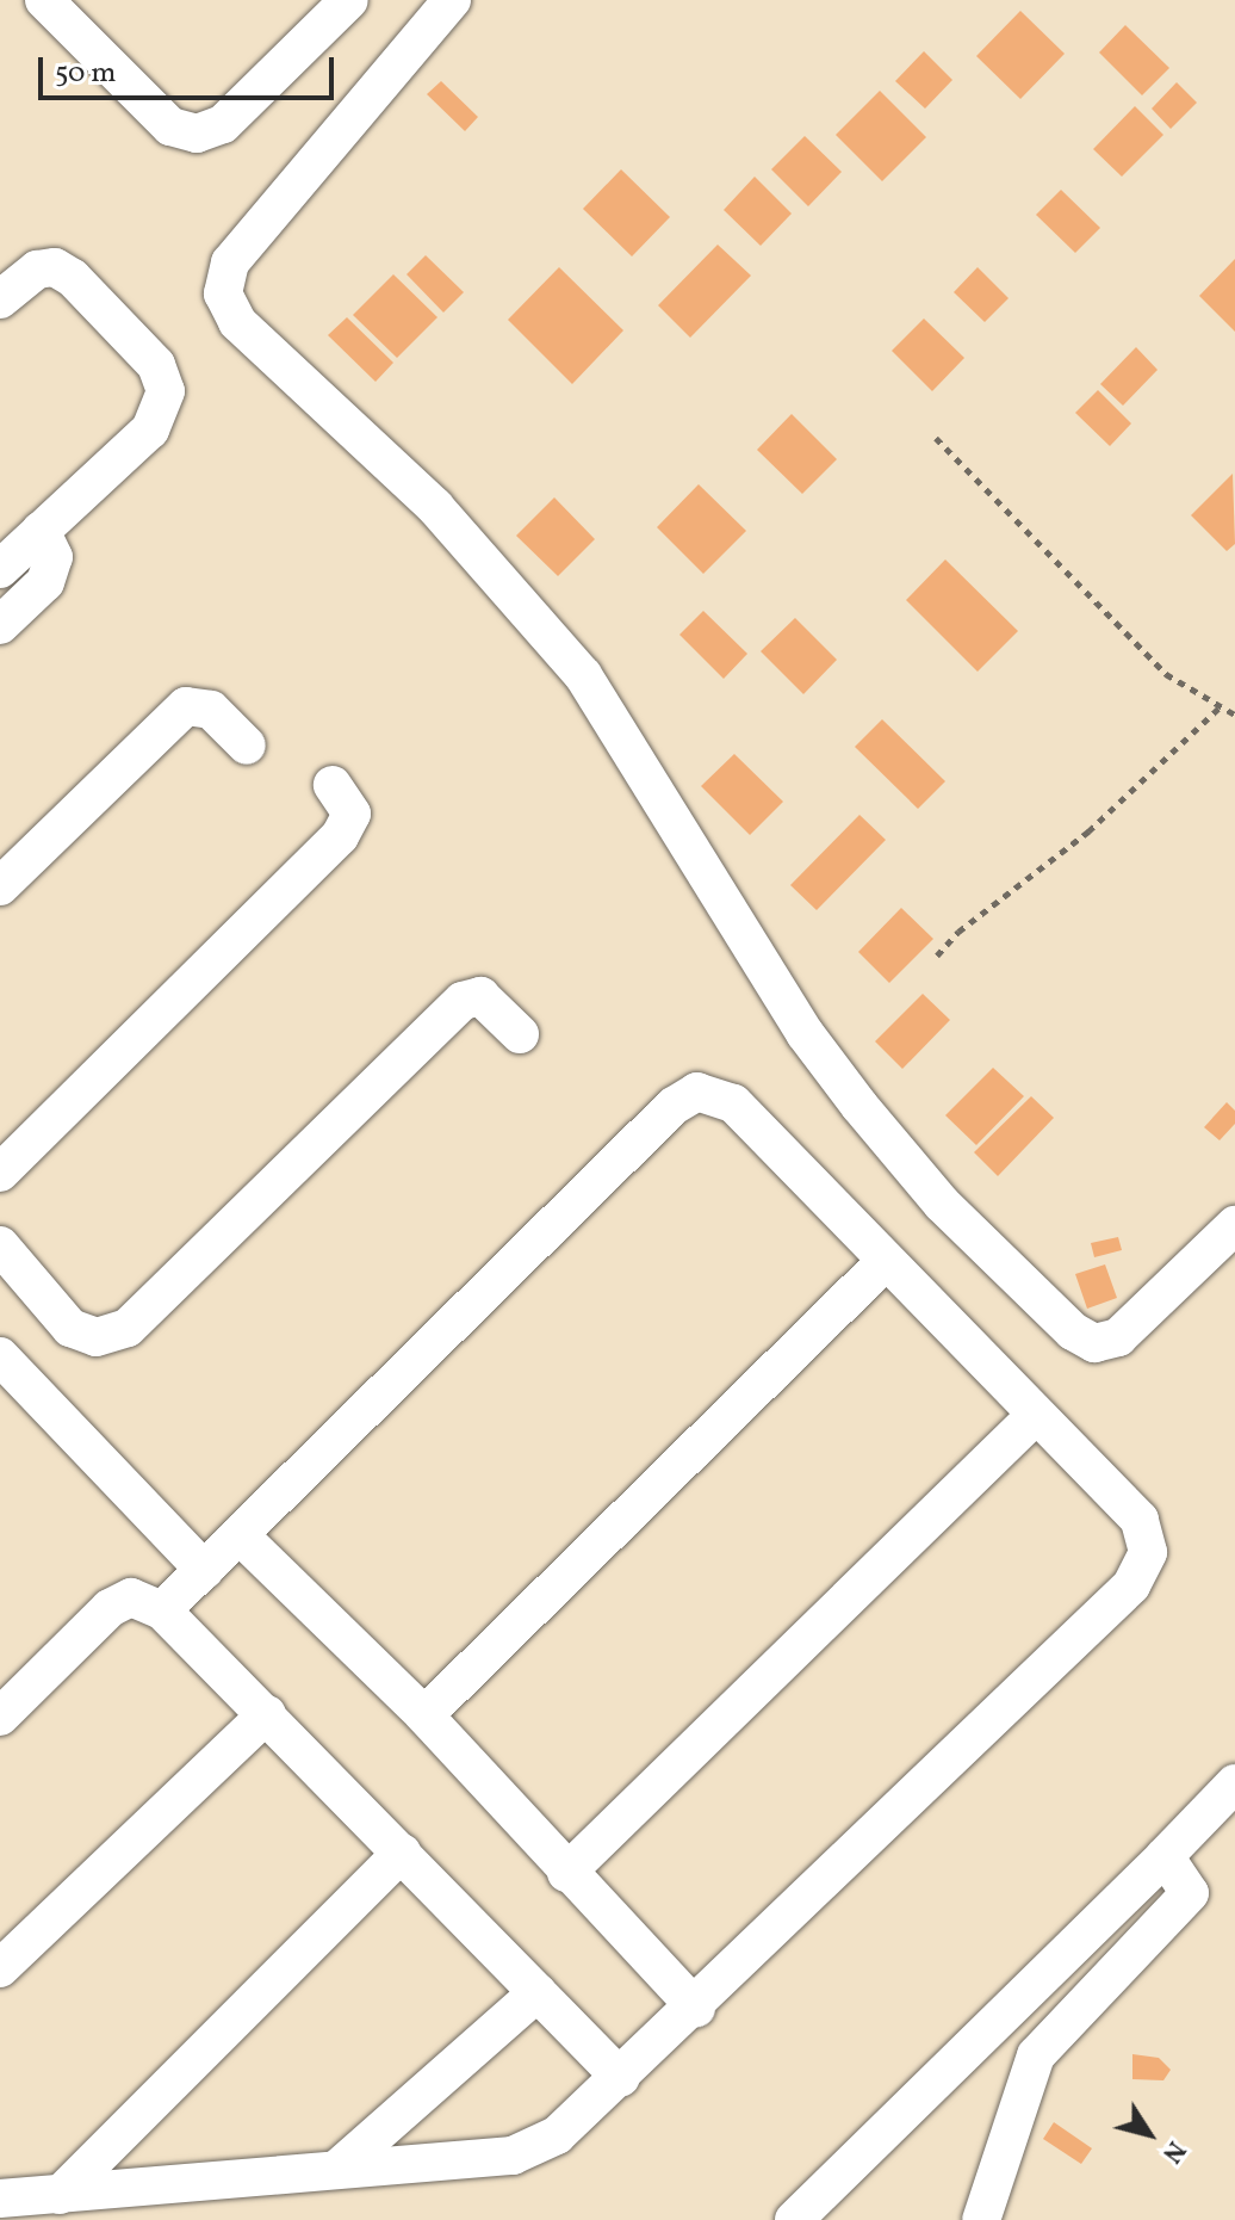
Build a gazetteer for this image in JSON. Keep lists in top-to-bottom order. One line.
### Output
{"scale_bar":"50 m","north":"bottom right"}
